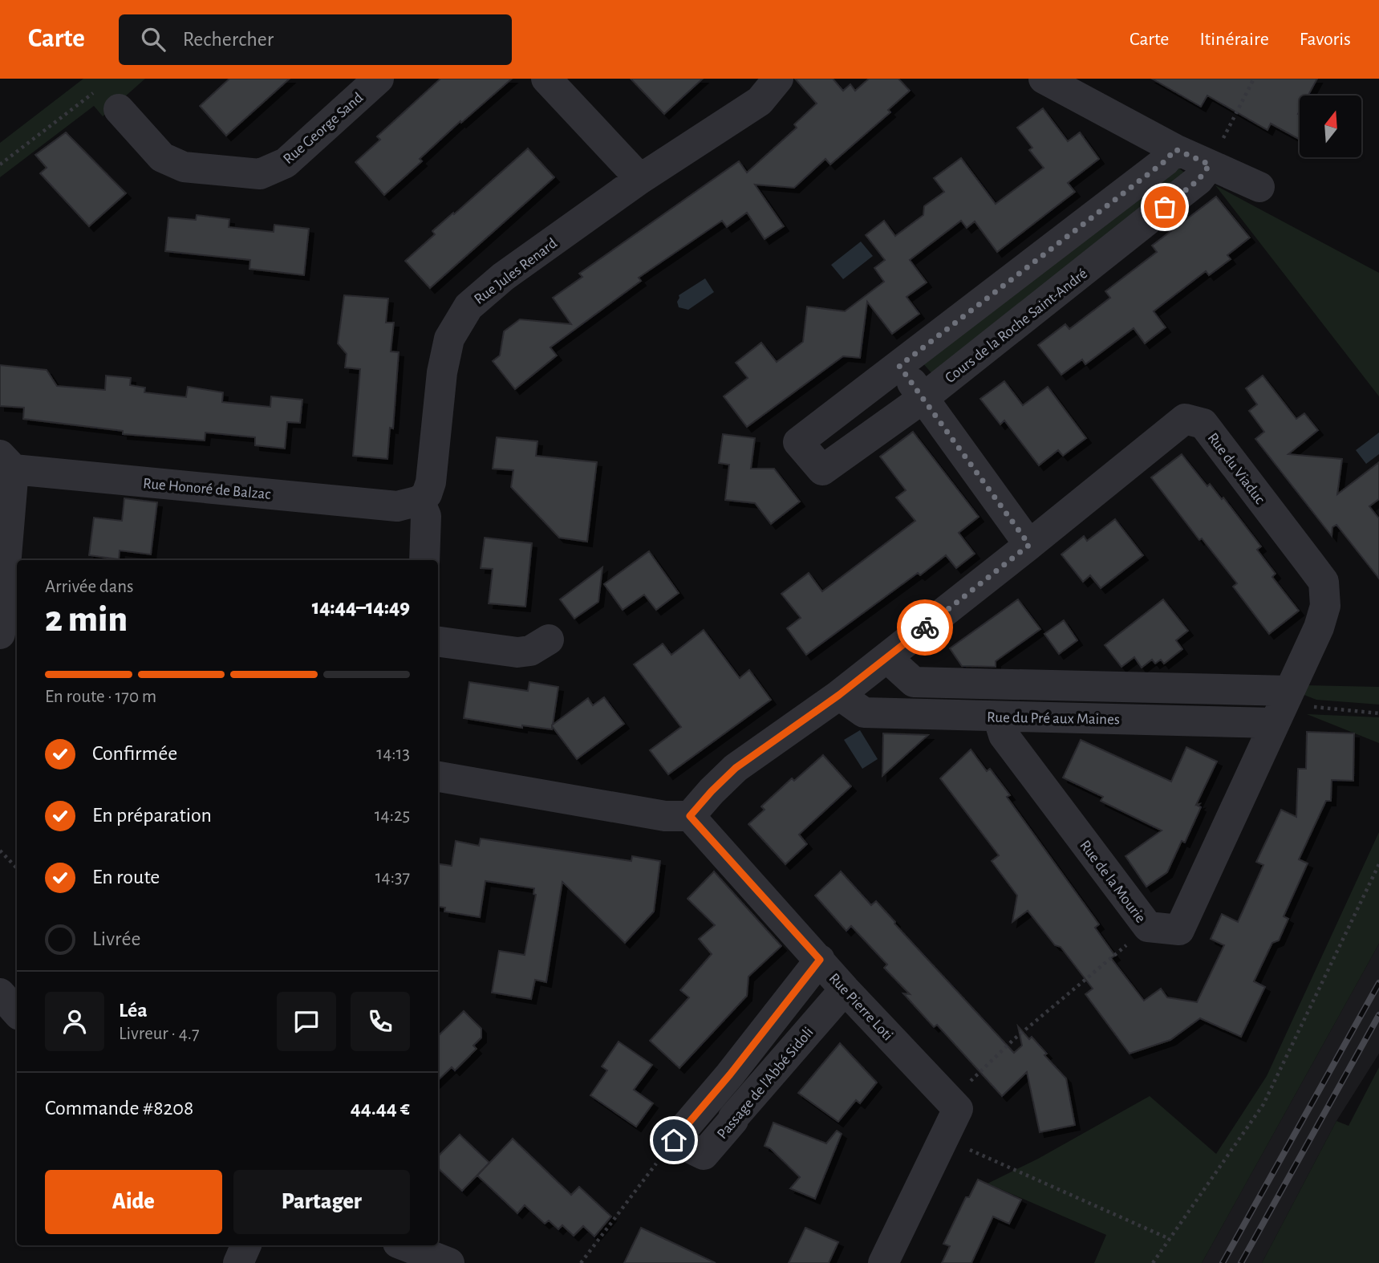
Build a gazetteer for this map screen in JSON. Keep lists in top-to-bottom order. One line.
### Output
{"streets":{"street":["Rue George Sand","Rue Jules Renard","Cours de la Roche Saint-André","Rue du Viaduc","Rue Honoré de Balzac","Rue du Pré aux Maines","Rue de la Mourie","Rue Pierre Loti","Passage de l'Abbé Sidoli"]},"crossings":[["Rue Jules Renard","Rue Honoré de Balzac"],["Rue du Viaduc","Rue du Pré aux Maines"],["Rue du Viaduc","Rue de la Mourie"],["Rue du Pré aux Maines","Rue de la Mourie"],["Rue Pierre Loti","Passage de l'Abbé Sidoli"]],"north":"top","page":{"header":"Carte","search":"Rechercher","nav":["Carte","Itinéraire","Favoris"],"heading":["2 min","Arrivée dans","14:44–14:49"],"panel":["Léa","Livreur · 4.7","Commande #8208","44.44 €"],"bar":"En route · 170 m","list":[["Confirmée","14:13"],["En préparation","14:25"],["En route","14:37"],"Livrée"],"buttons":["Aide","Partager"]}}
